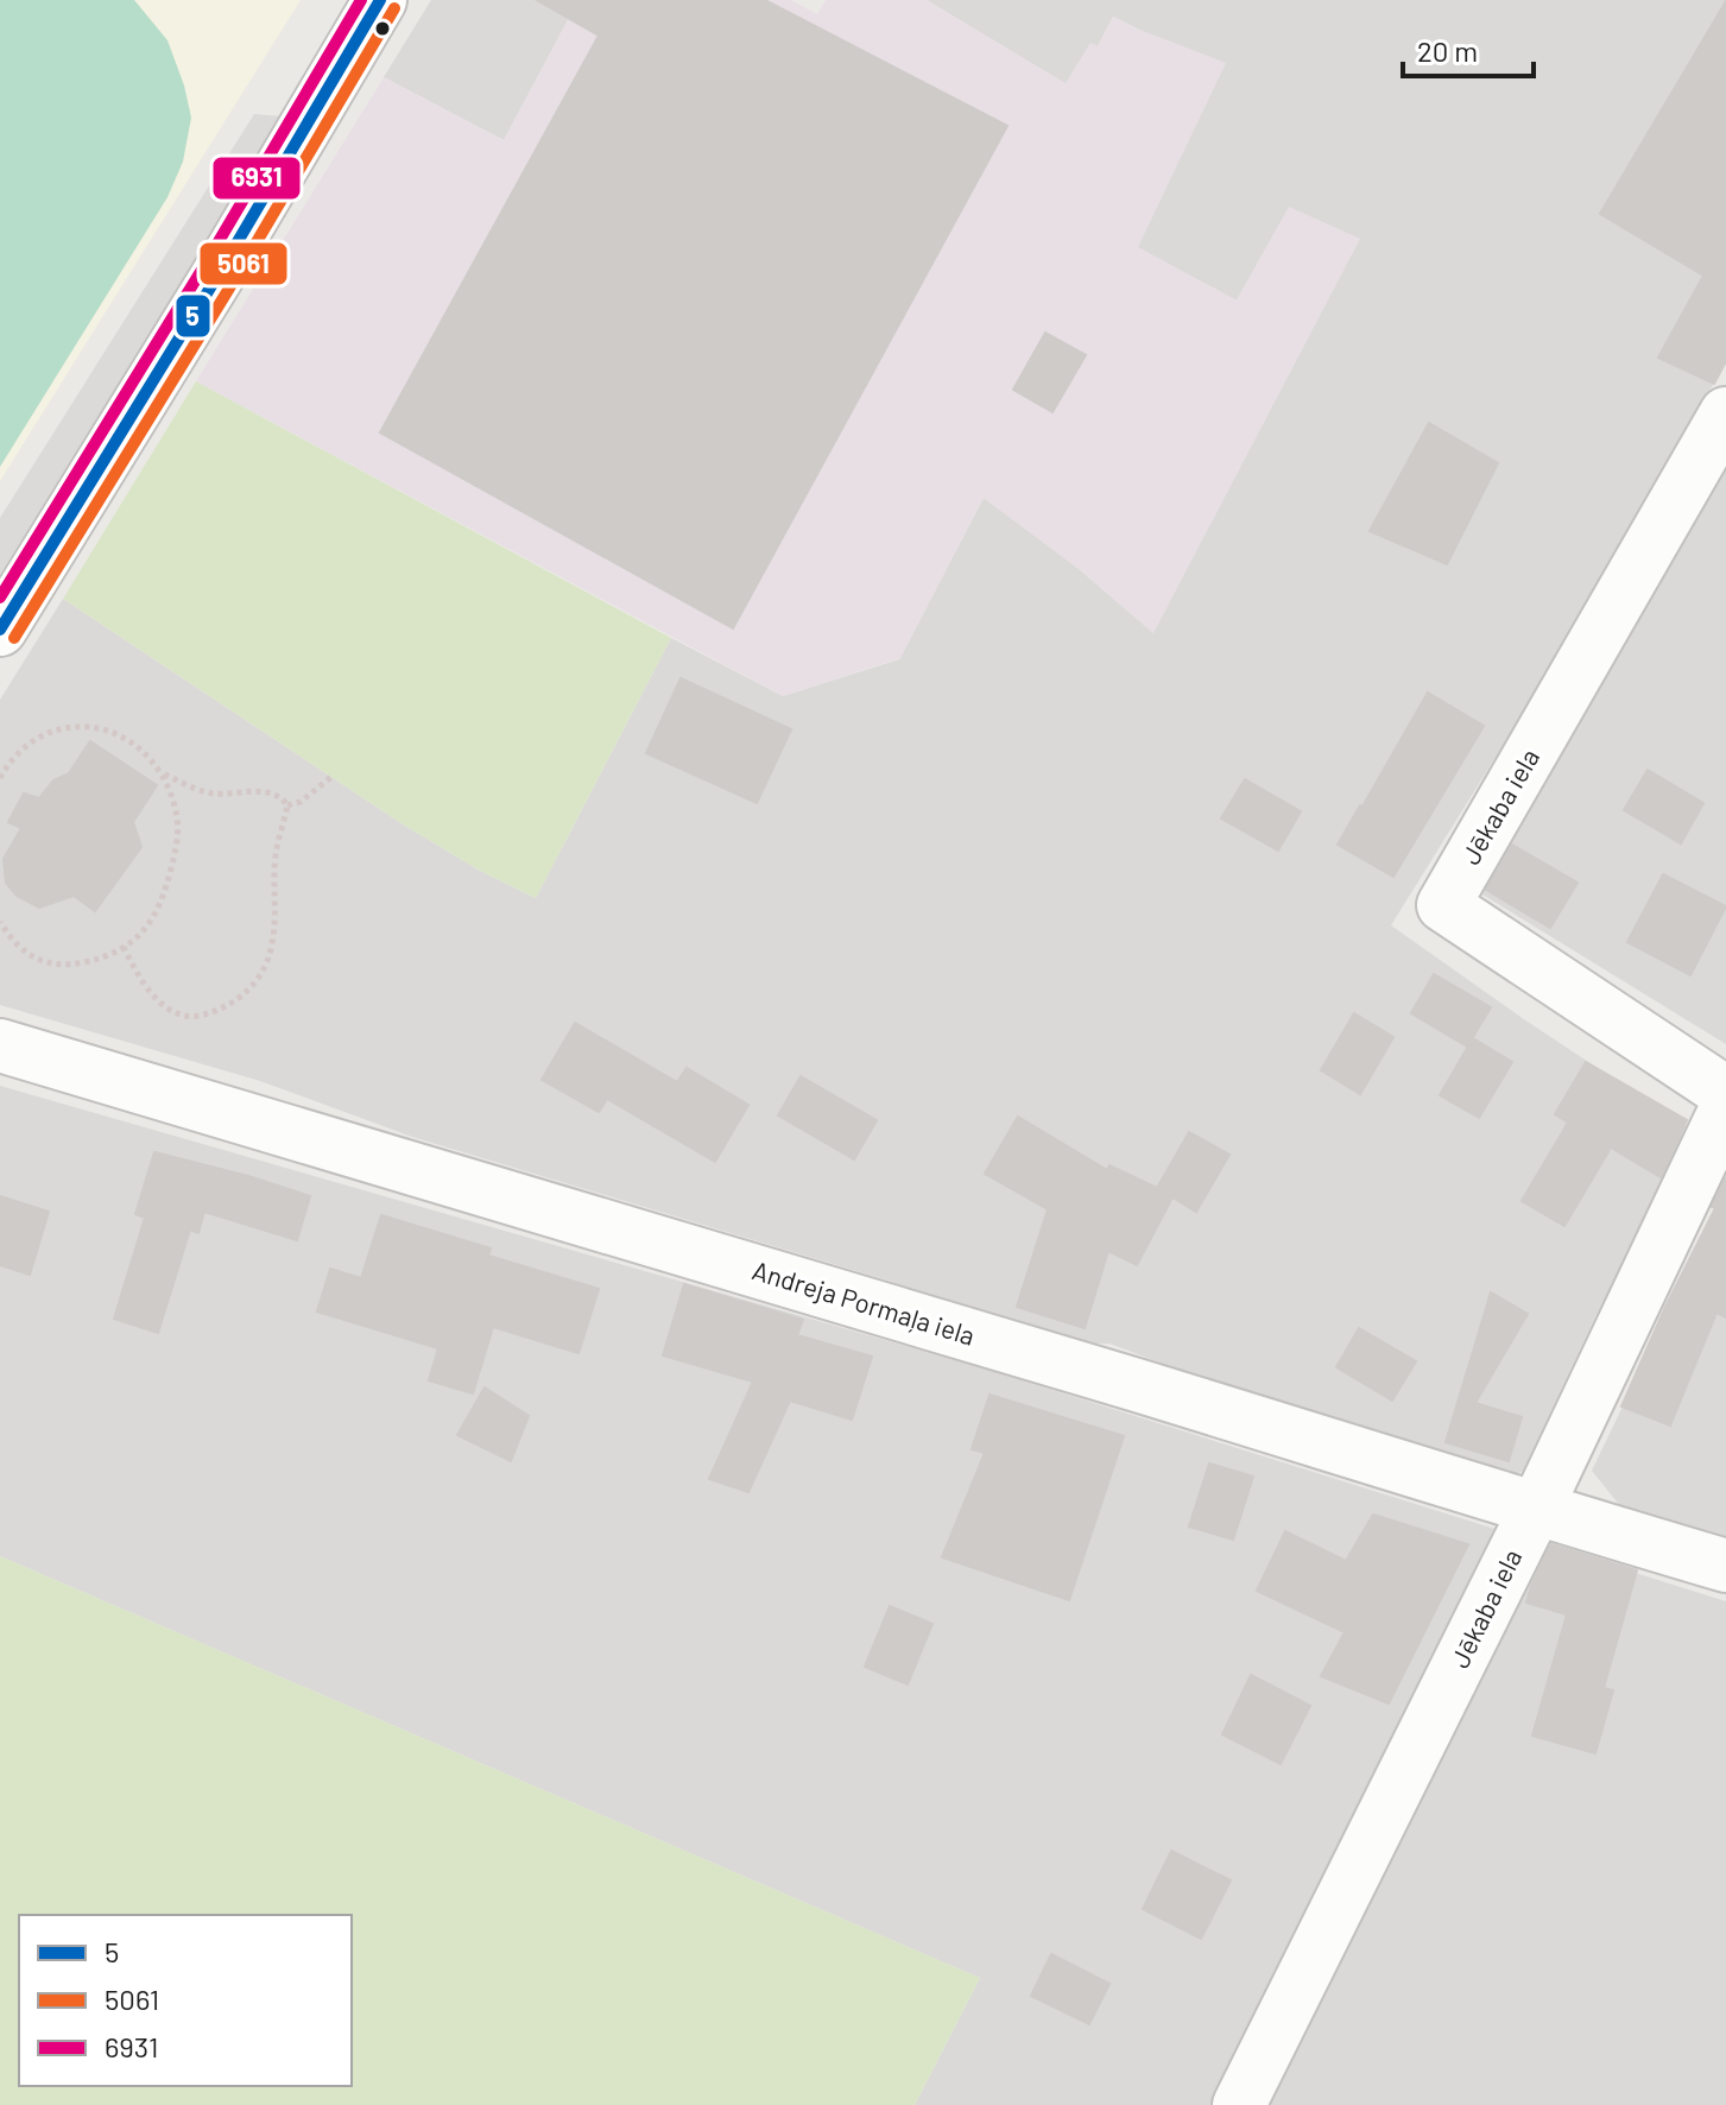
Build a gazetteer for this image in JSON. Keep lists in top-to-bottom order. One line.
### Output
{"streets":{"street":["Jēkaba iela","Andreja Pormaļa iela"]},"crossings":[["Jēkaba iela","Andreja Pormaļa iela"]],"lines":["transit line 5","transit line 6931","transit line 5061"],"legend":["5","5061","6931"],"scale_bar":"20 m"}
